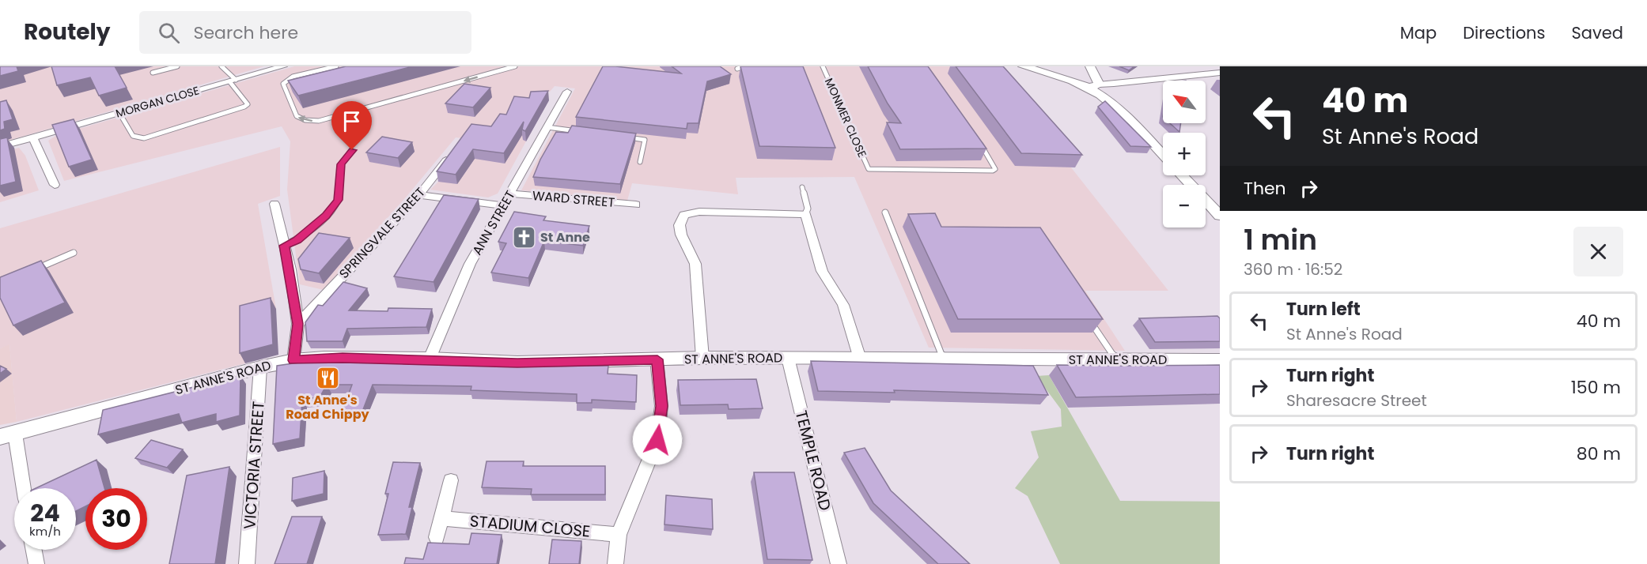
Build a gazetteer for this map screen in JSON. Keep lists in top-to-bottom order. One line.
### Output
{"streets":{"street":["MORGAN CLOSE","WARD STREET","ANN STREET","SPRINGVALE STREET","ST ANNE'S ROAD","TEMPLE ROAD","VICTORIA STREET","STADIUM CLOSE"],"lane":["MONMER CLOSE"]},"crossings":[["WARD STREET","ANN STREET"],["ANN STREET","ST ANNE'S ROAD"],["ST ANNE'S ROAD","TEMPLE ROAD"],["ST ANNE'S ROAD","VICTORIA STREET"]],"places":{"church":["St Anne"],"restaurant":["St Anne's Road Chippy"]},"north":"top left","page":{"header":"Routely","search":"Search here","nav":["Map","Directions","Saved"],"turn":["40 m","St Anne's Road"],"map_buttons":["+","−"],"then":"Then","heading":["1 min","360 m · 16:52"],"list":[{"name":"Turn left","note":"St Anne's Road","value":"40 m"},{"name":"Turn right","note":"Sharesacre Street","value":"150 m"},{"name":"Turn right","value":"80 m"}],"speed":"24 km/h","limit":"30"}}
